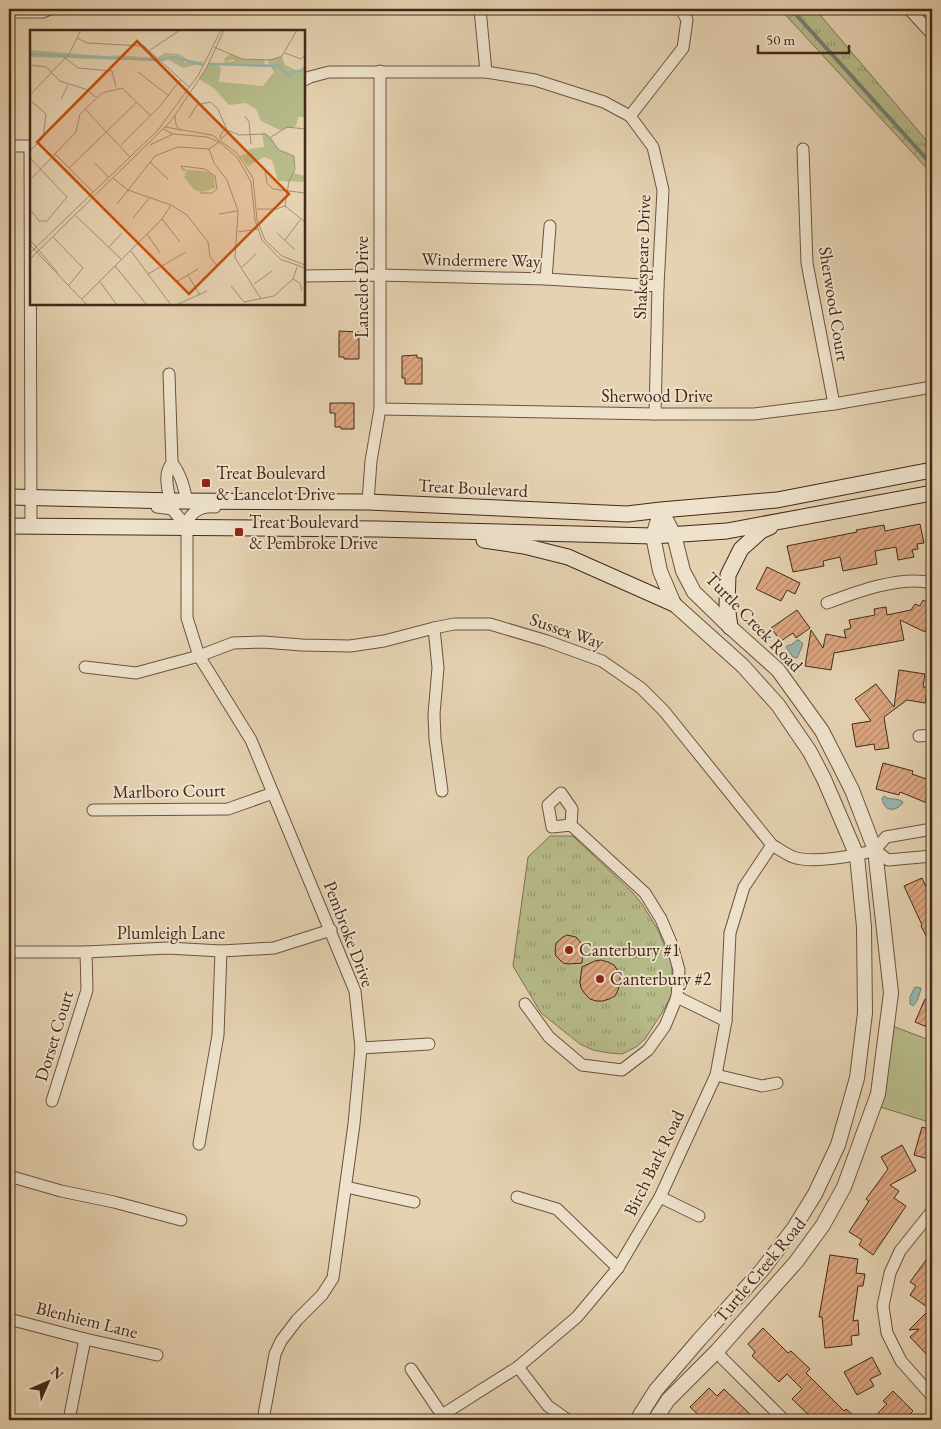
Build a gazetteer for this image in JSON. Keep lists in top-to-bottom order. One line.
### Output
{"streets":{"main road":["Treat Boulevard"],"street":["Shakespeare Drive","Windermere Way","Lancelot Drive","Sherwood Court","Sherwood Drive","Turtle Creek Road","Sussex Way","Marlboro Court","Plumleigh Lane","Pembroke Drive","Dorset Court","Birch Bark Road","Blenhiem Lane"]},"crossings":[["Shakespeare Drive","Windermere Way"],["Shakespeare Drive","Lancelot Drive"],["Shakespeare Drive","Sherwood Drive"],["Windermere Way","Lancelot Drive"],["Lancelot Drive","Sherwood Drive"],["Lancelot Drive","Treat Boulevard"],["Sherwood Court","Sherwood Drive"],["Treat Boulevard","Turtle Creek Road"],["Turtle Creek Road","Sussex Way"],["Sussex Way","Pembroke Drive"],["Sussex Way","Birch Bark Road"],["Marlboro Court","Pembroke Drive"],["Plumleigh Lane","Pembroke Drive"],["Plumleigh Lane","Dorset Court"]],"places":{"transit":["Treat Boulevard & Lancelot Drive","Treat Boulevard & Pembroke Drive"],"other":["Canterbury #1","Canterbury #2"]},"scale_bar":"50 m","north":"top right"}
